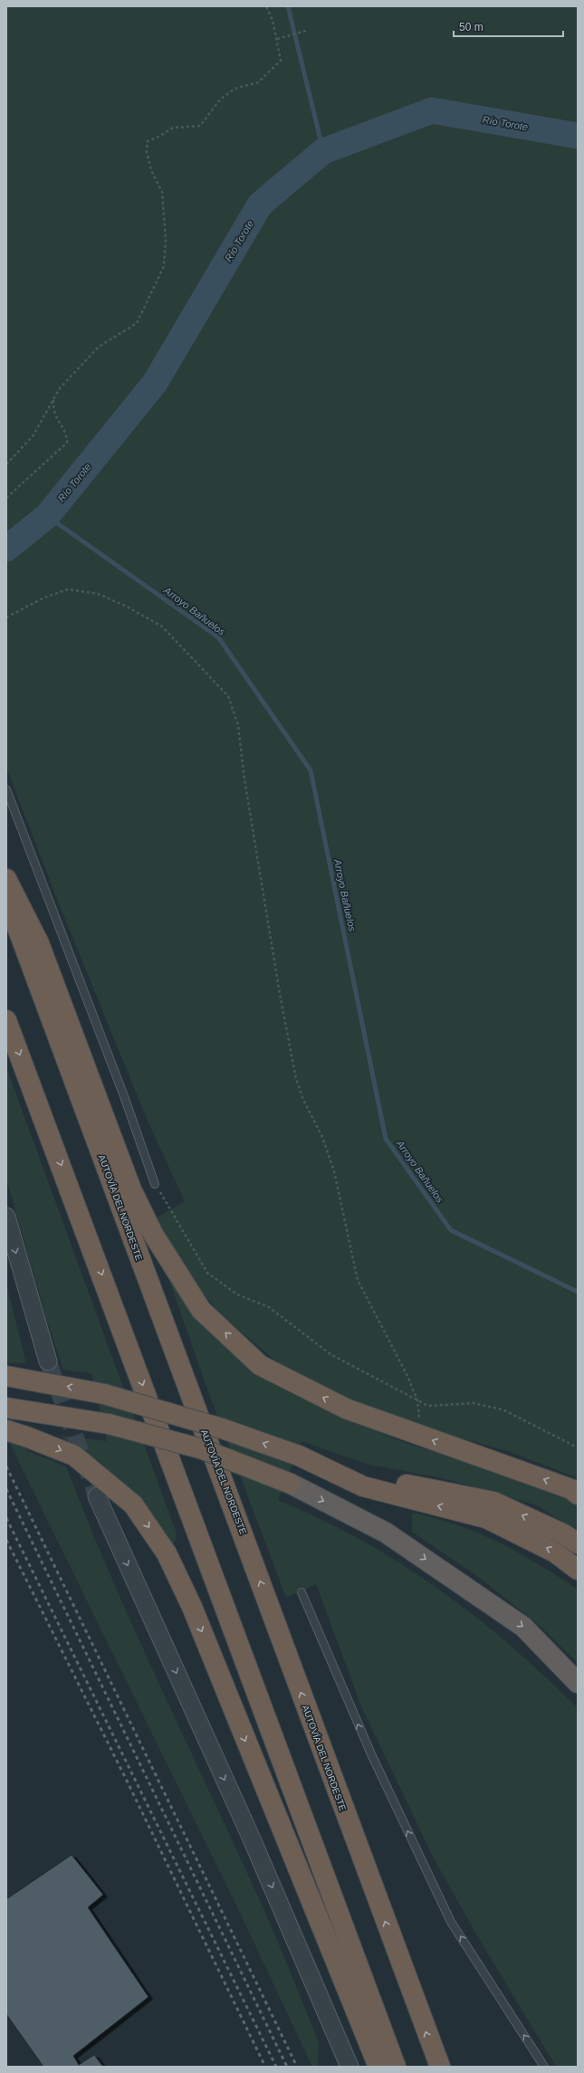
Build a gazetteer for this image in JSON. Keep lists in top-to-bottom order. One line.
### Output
{"streets":{"highway":["AUTOVÍA DEL NORDESTE"]},"water":["Río Torote","Arroyo Bañuelos"],"scale_bar":"50 m"}
